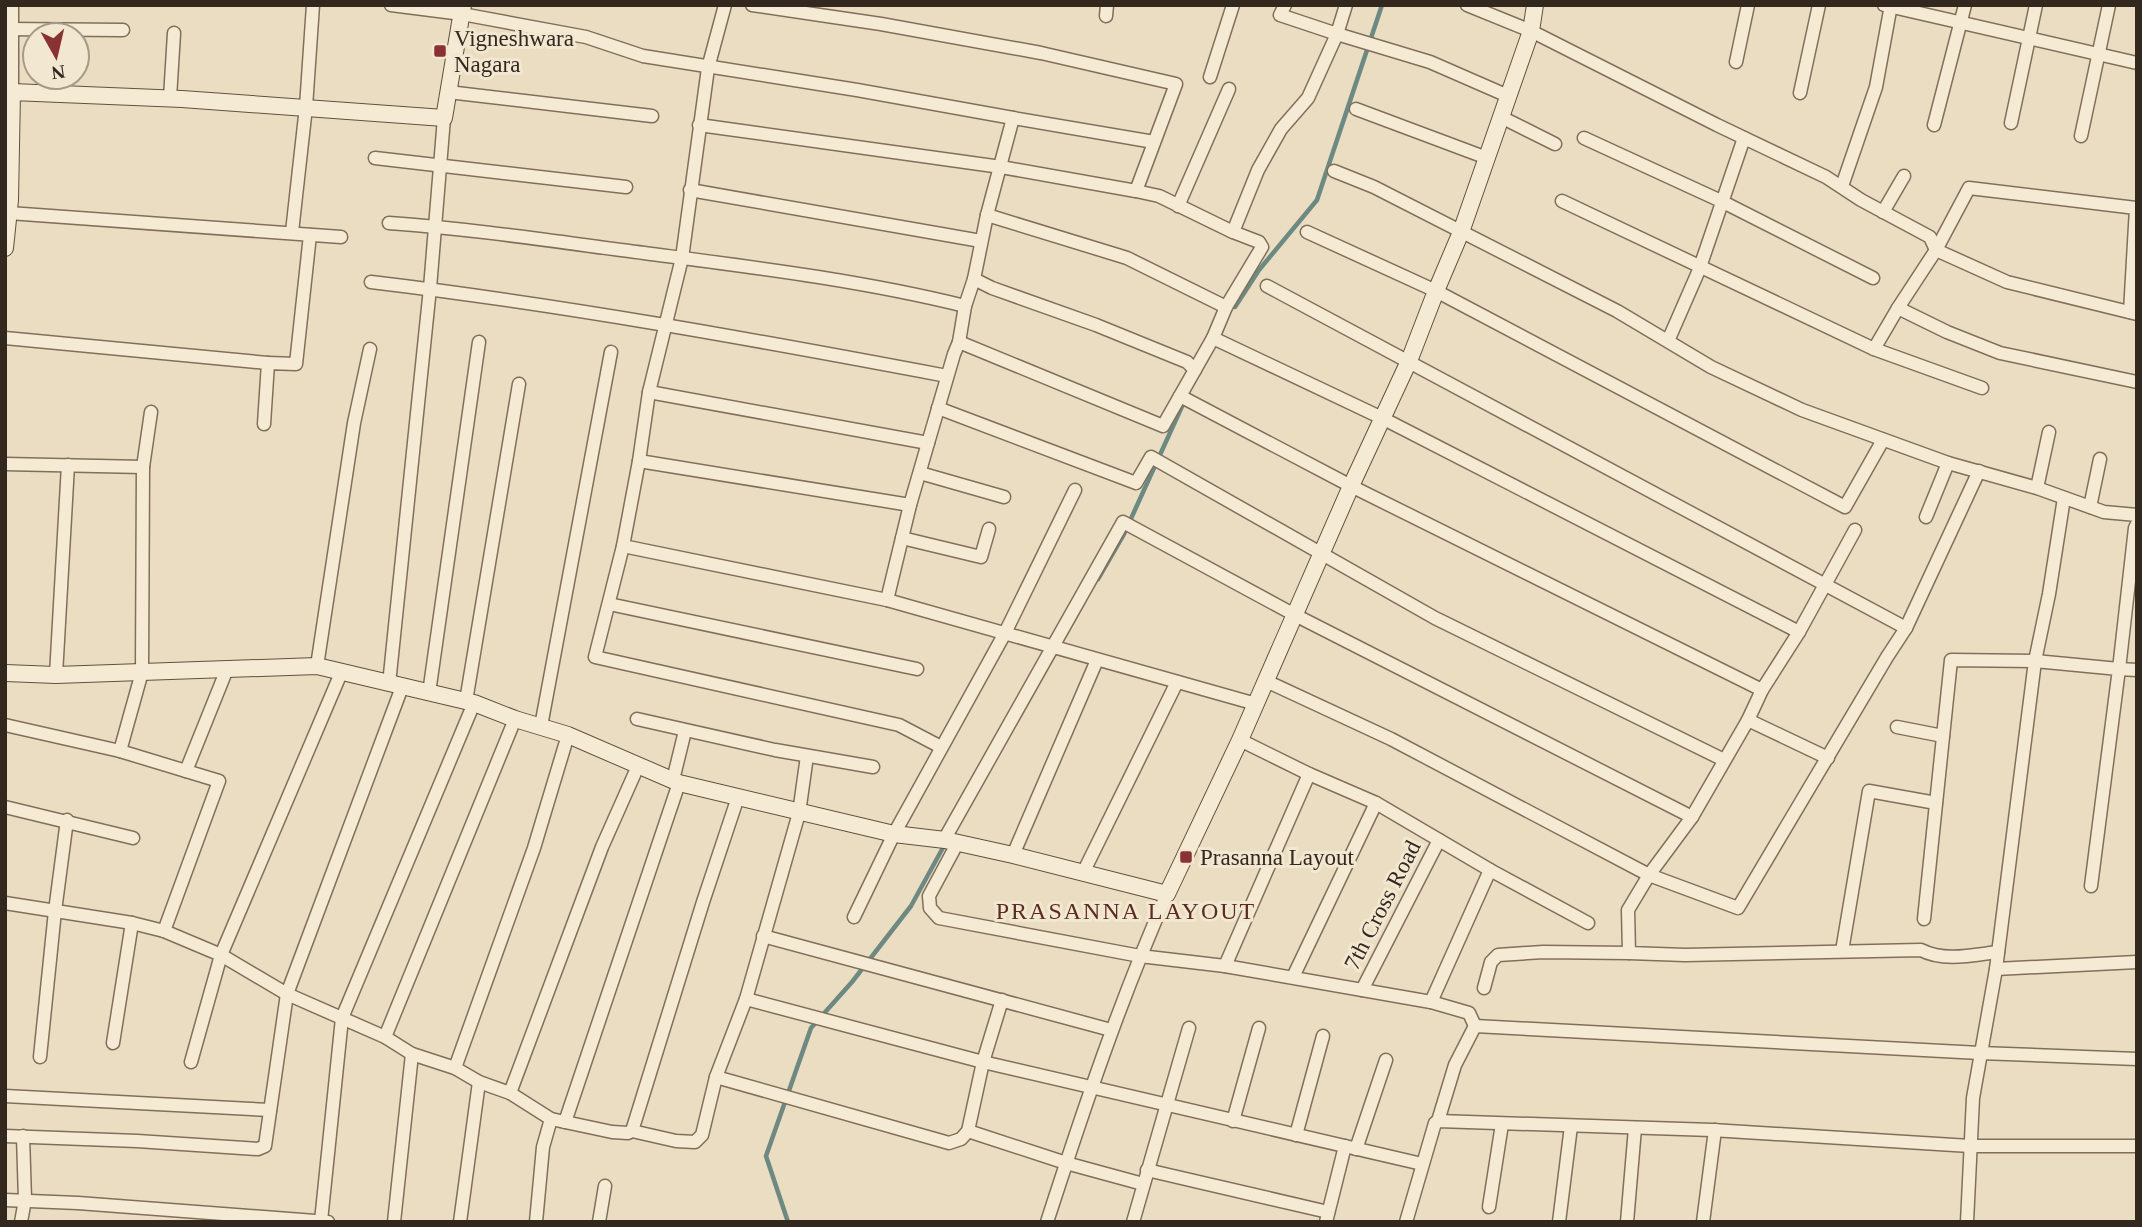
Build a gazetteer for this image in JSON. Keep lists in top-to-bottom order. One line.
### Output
{"streets":{"street":["7th Cross Road"]},"districts":["PRASANNA LAYOUT"],"places":{"transit":["Vigneshwara Nagara","Prasanna Layout"]},"north":"bottom"}
